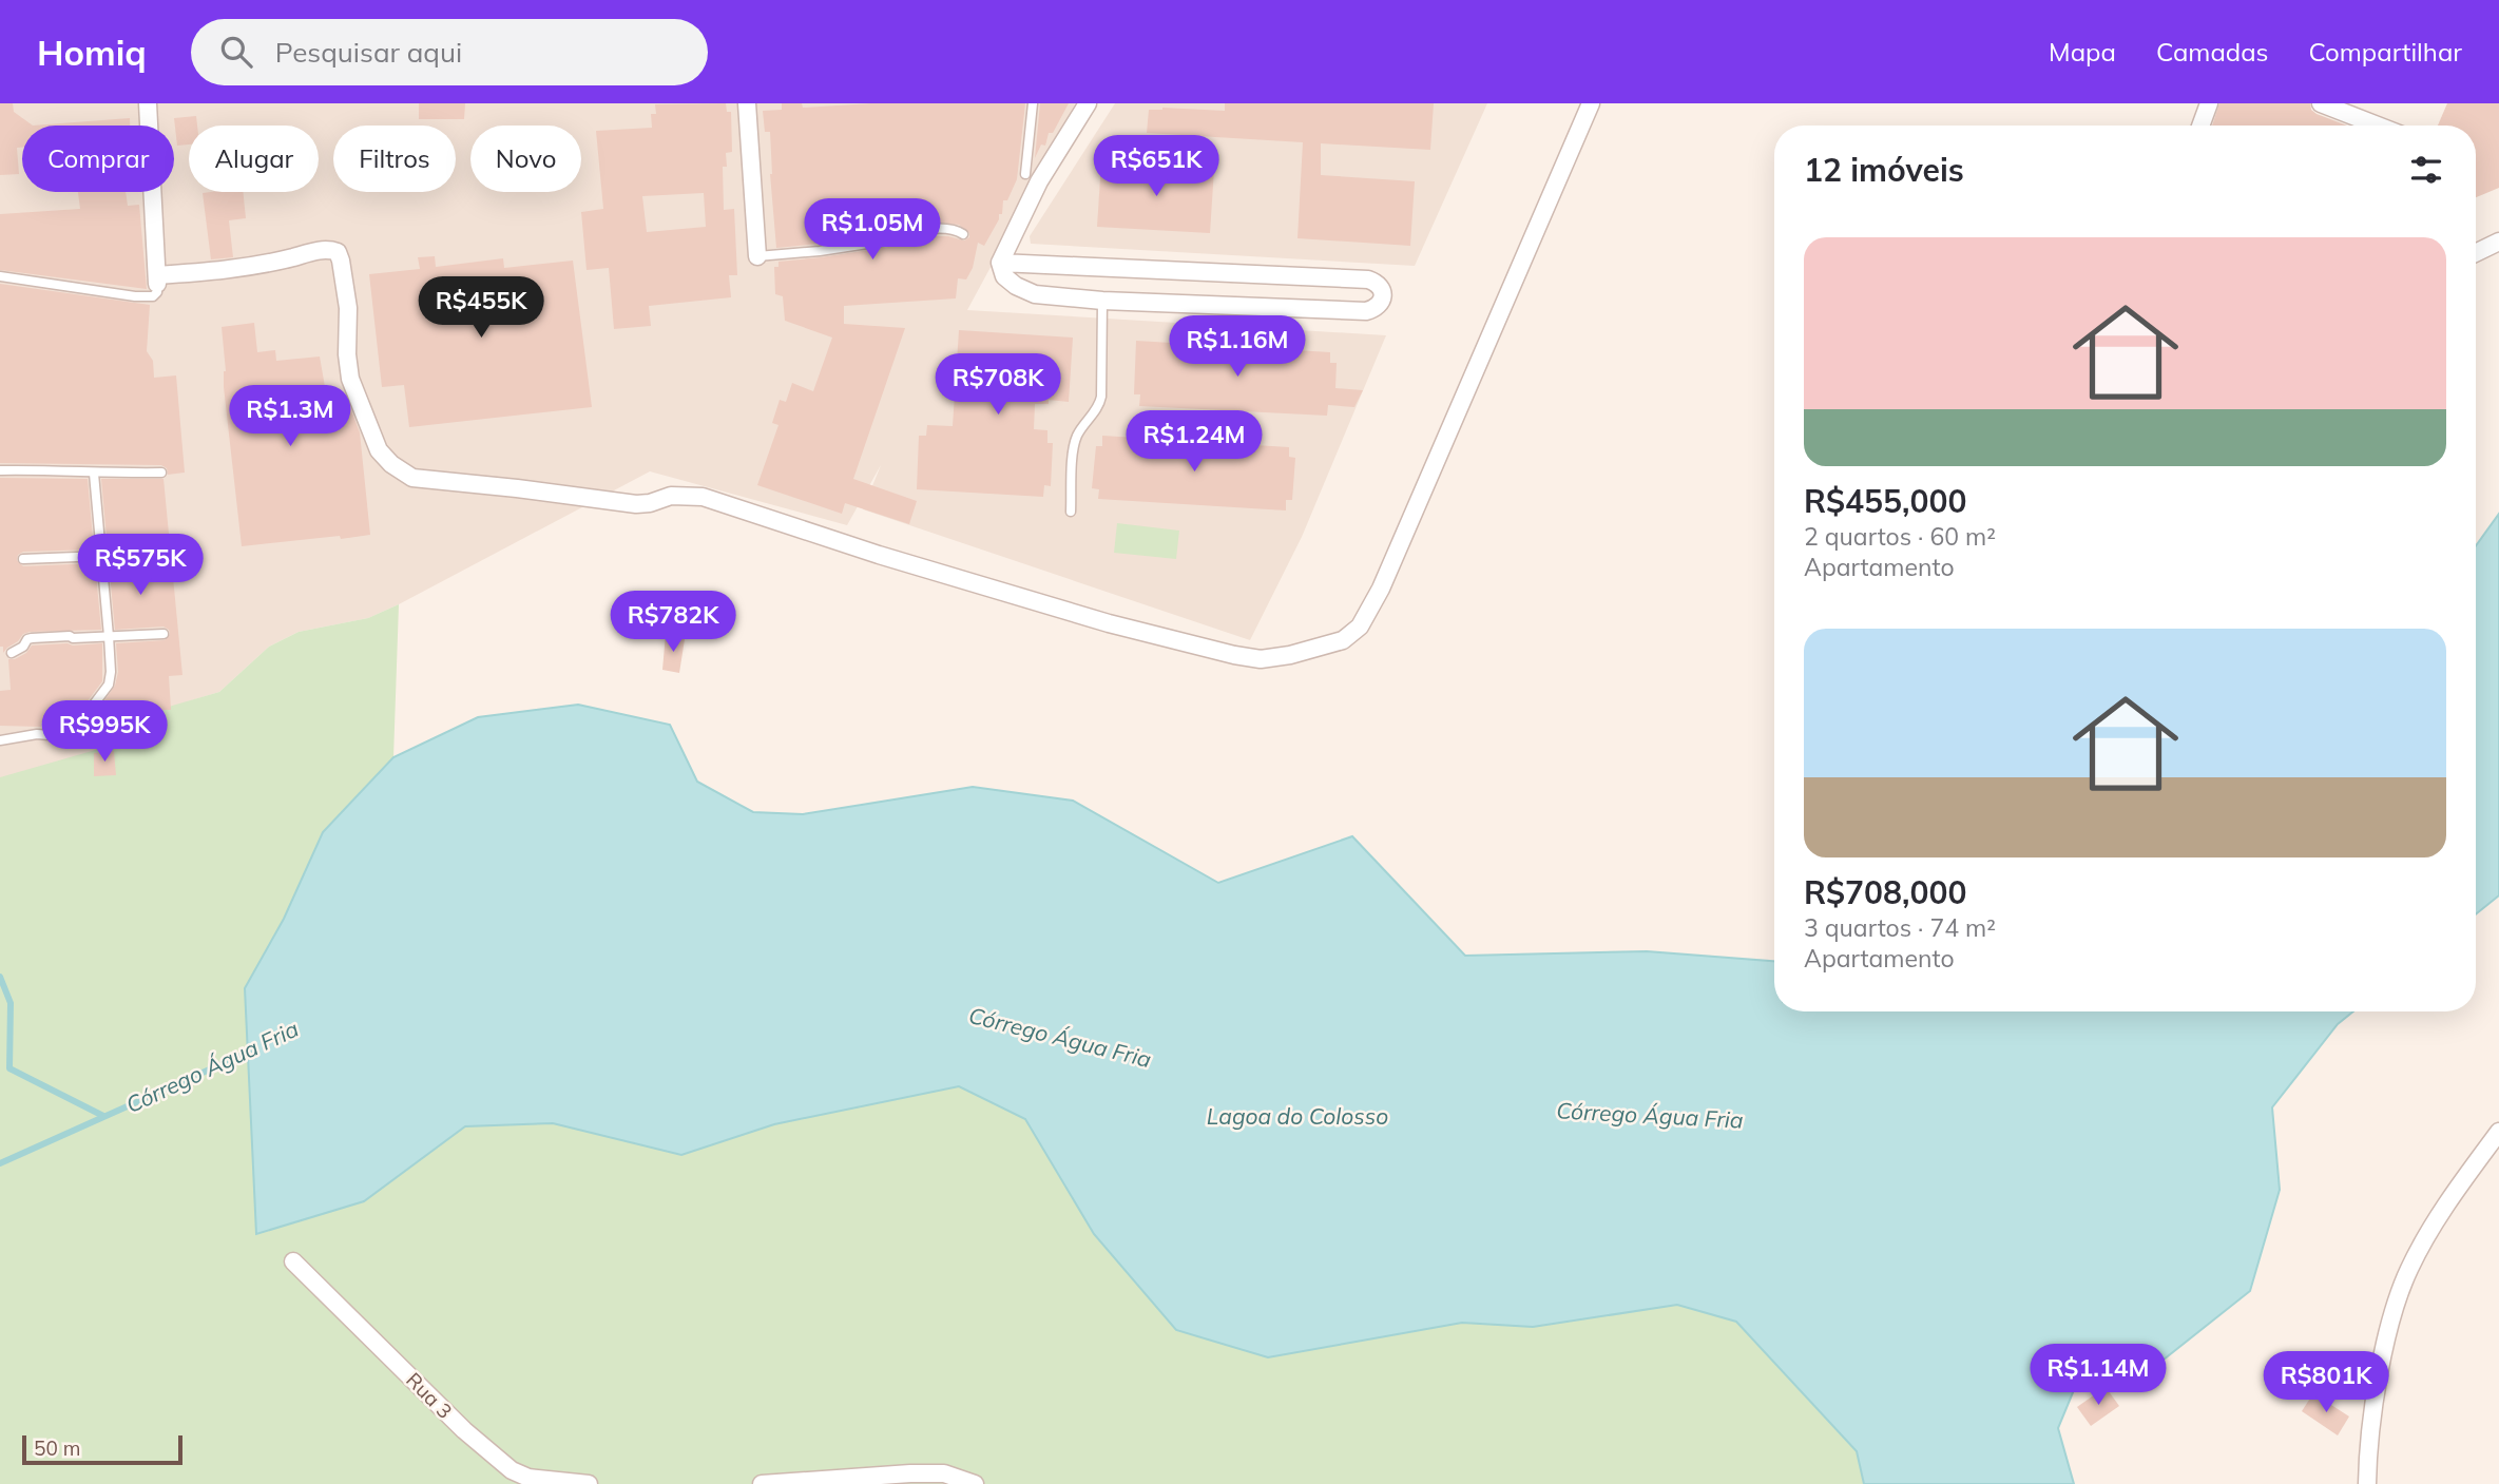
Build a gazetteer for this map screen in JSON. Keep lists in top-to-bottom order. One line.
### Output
{"streets":{"street":["Rua 3"]},"water":["Córrego Água Fria","Lagoa do Colosso"],"scale_bar":"50 m","page":{"header":"Homiq","search":"Pesquisar aqui","nav":["Mapa","Camadas","Compartilhar"],"chip":["Comprar","Alugar","Filtros","Novo"],"heading":"12 imóveis","price":["R$651K","R$1.05M","R$455K","R$1.16M","R$708K","R$1.3M","R$1.24M","R$575K","R$782K","R$995K","R$1.14M","R$801K"],"list":[{"name":"R$455,000","note":"2 quartos · 60 m² · Apartamento"},{"name":"R$708,000","note":"3 quartos · 74 m² · Apartamento"}],"scale":"50 m"}}
